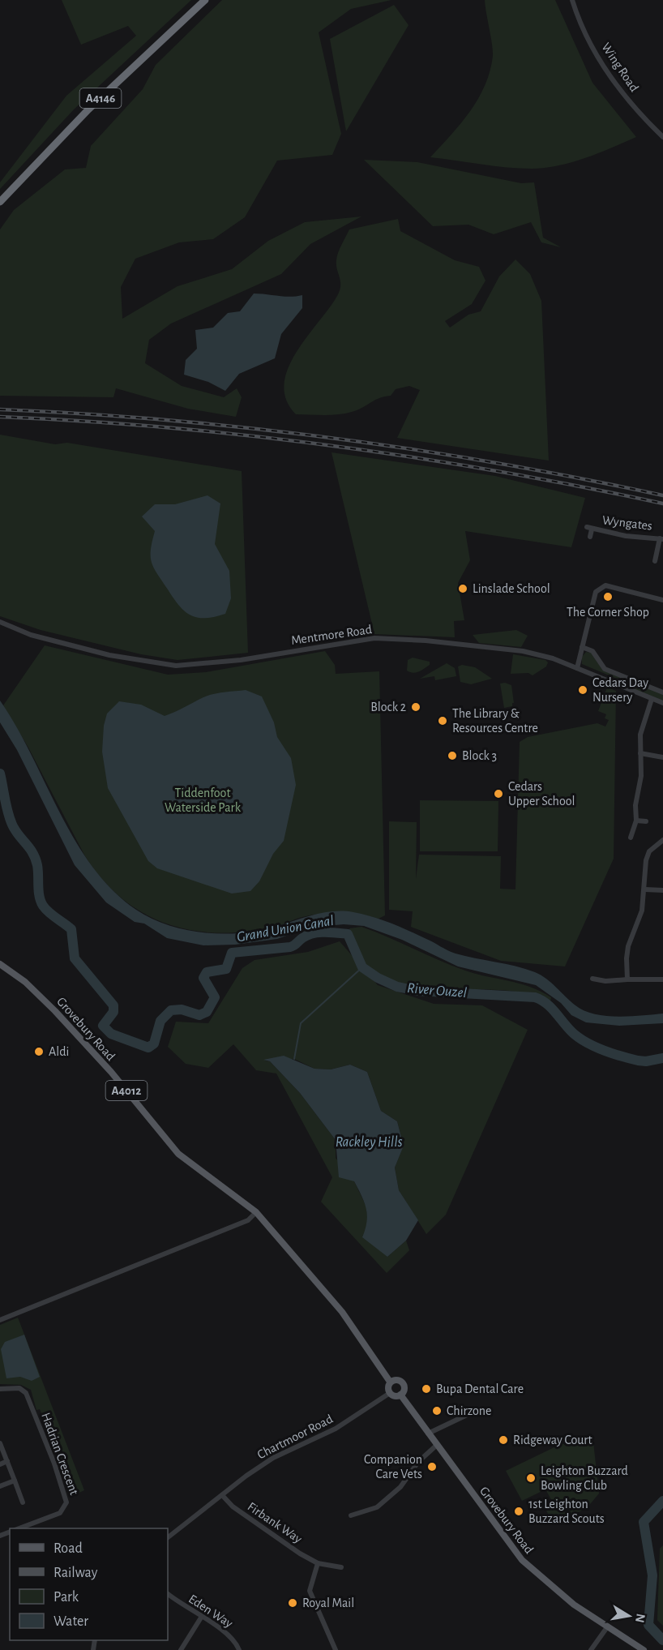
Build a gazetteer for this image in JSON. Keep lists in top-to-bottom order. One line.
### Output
{"streets":{"highway":["A4146"],"main road":["Grovebury Road","A4012"],"street":["Wing Road","Wyngates","Mentmore Road","Chartmoor Road","Hadrian Crescent","Firbank Way","Eden Way"]},"crossings":[["Grovebury Road","Chartmoor Road"],["Chartmoor Road","Firbank Way"]],"water":["Grand Union Canal","River Ouzel","Rackley Hills"],"parks":["Tiddenfoot Waterside Park"],"places":["Linslade School","The Corner Shop","Cedars Day Nursery","Block 2","The Library & Resources Centre","Block 3","Cedars Upper School","Aldi","Bupa Dental Care","Chirzone","Ridgeway Court","Companion Care Vets","Leighton Buzzard Bowling Club","1st Leighton Buzzard Scouts","Royal Mail"],"legend":["Road","Railway","Park","Water"],"north":"right"}
